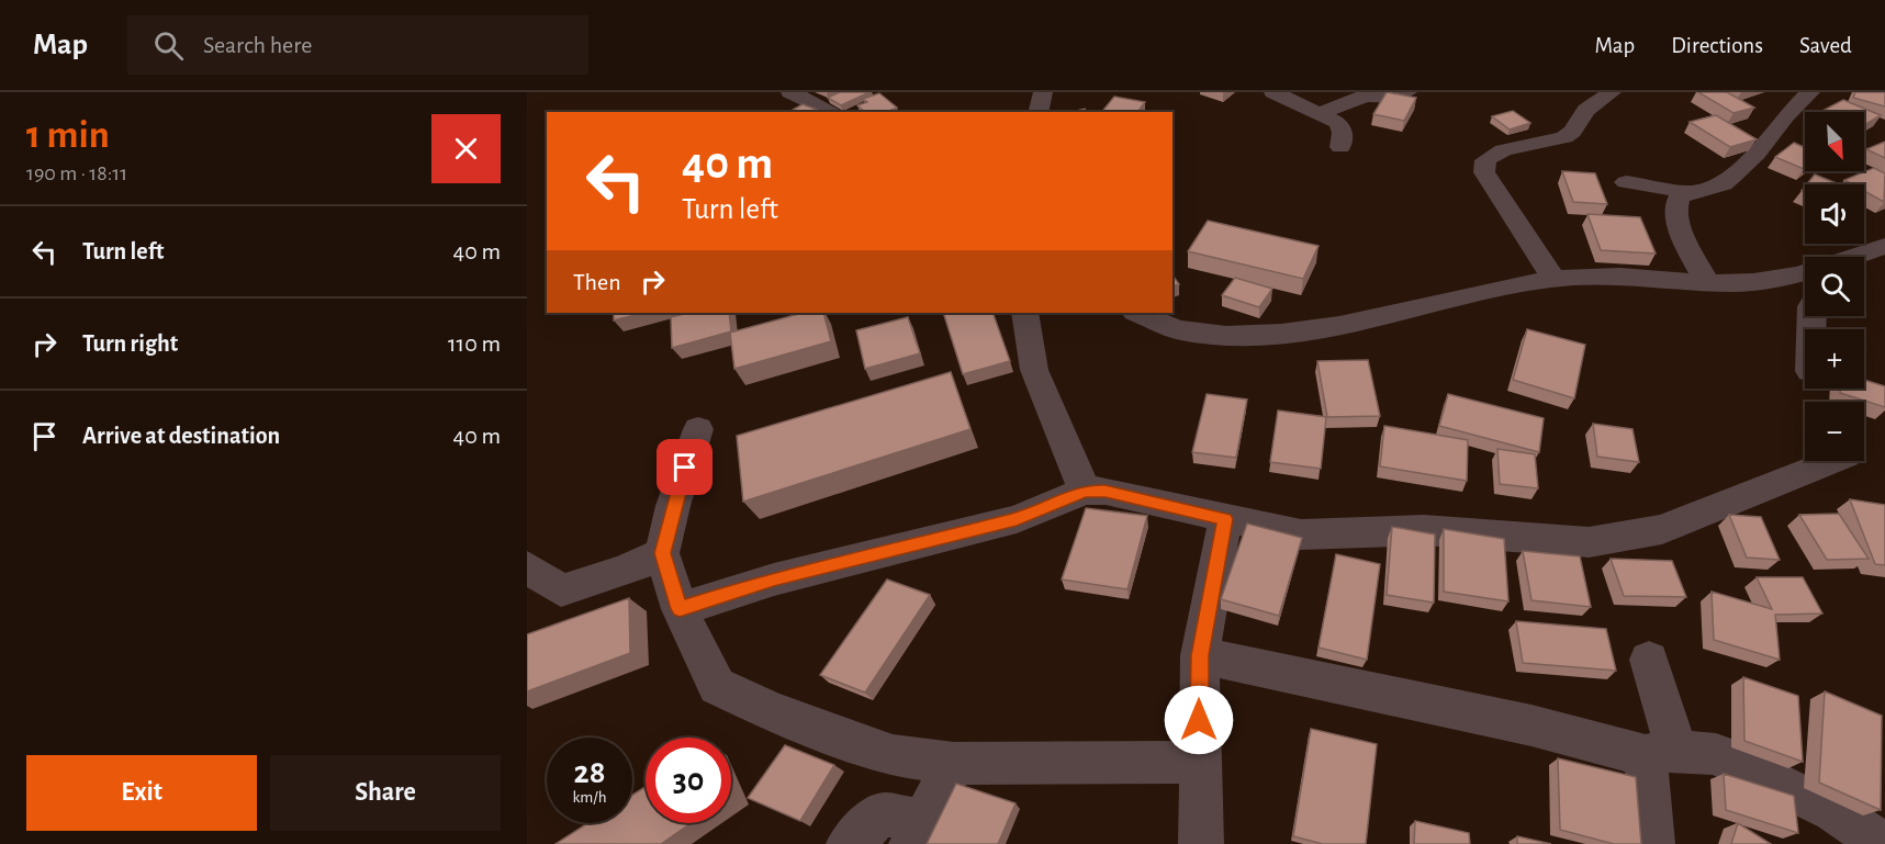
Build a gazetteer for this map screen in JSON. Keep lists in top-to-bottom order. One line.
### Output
{"north":"bottom right","page":{"header":"Map","search":"Search here","nav":["Map","Directions","Saved"],"heading":["1 min","190 m · 18:11"],"map_buttons":["+","−"],"turn":["40 m","Turn left"],"list":[{"name":"Turn left","value":"40 m"},{"name":"Turn right","value":"110 m"},{"name":"Arrive at destination","value":"40 m"}],"then":"Then","speed":"28 km/h","limit":"30","buttons":["Exit","Share"]}}
